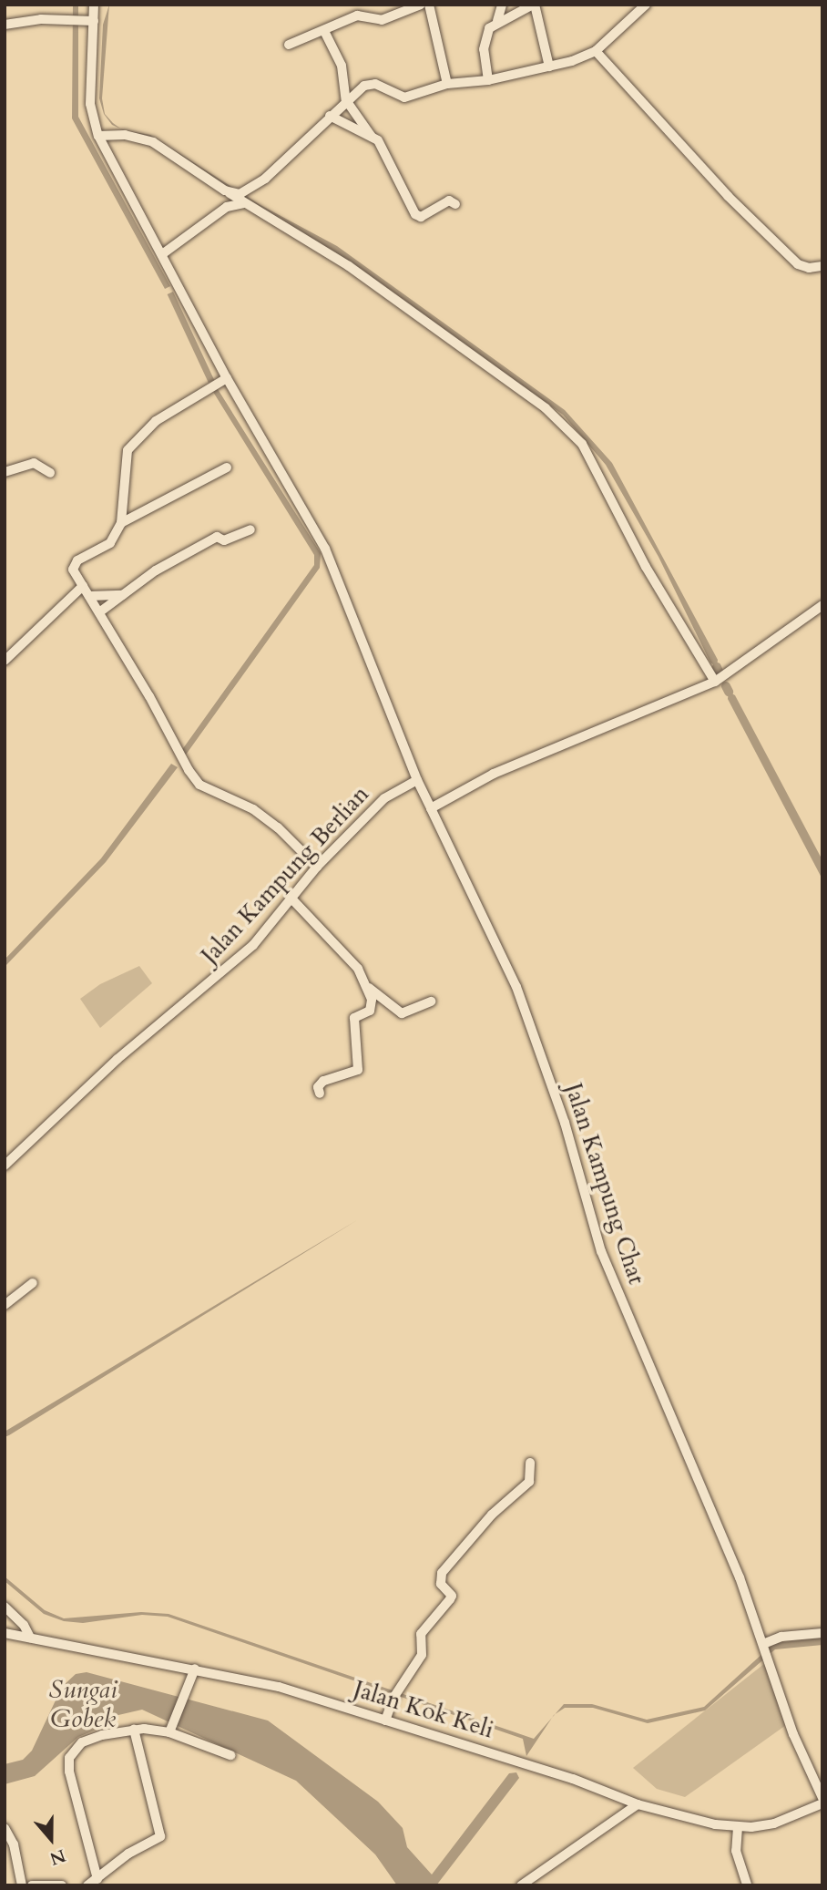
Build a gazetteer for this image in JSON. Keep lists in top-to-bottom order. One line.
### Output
{"streets":{"street":["Jalan Kampung Berlian","Jalan Kampung Chat","Jalan Kok Keli"]},"crossings":[["Jalan Kampung Chat","Jalan Kok Keli"]],"water":["Sungai Gobek"],"north":"bottom"}
